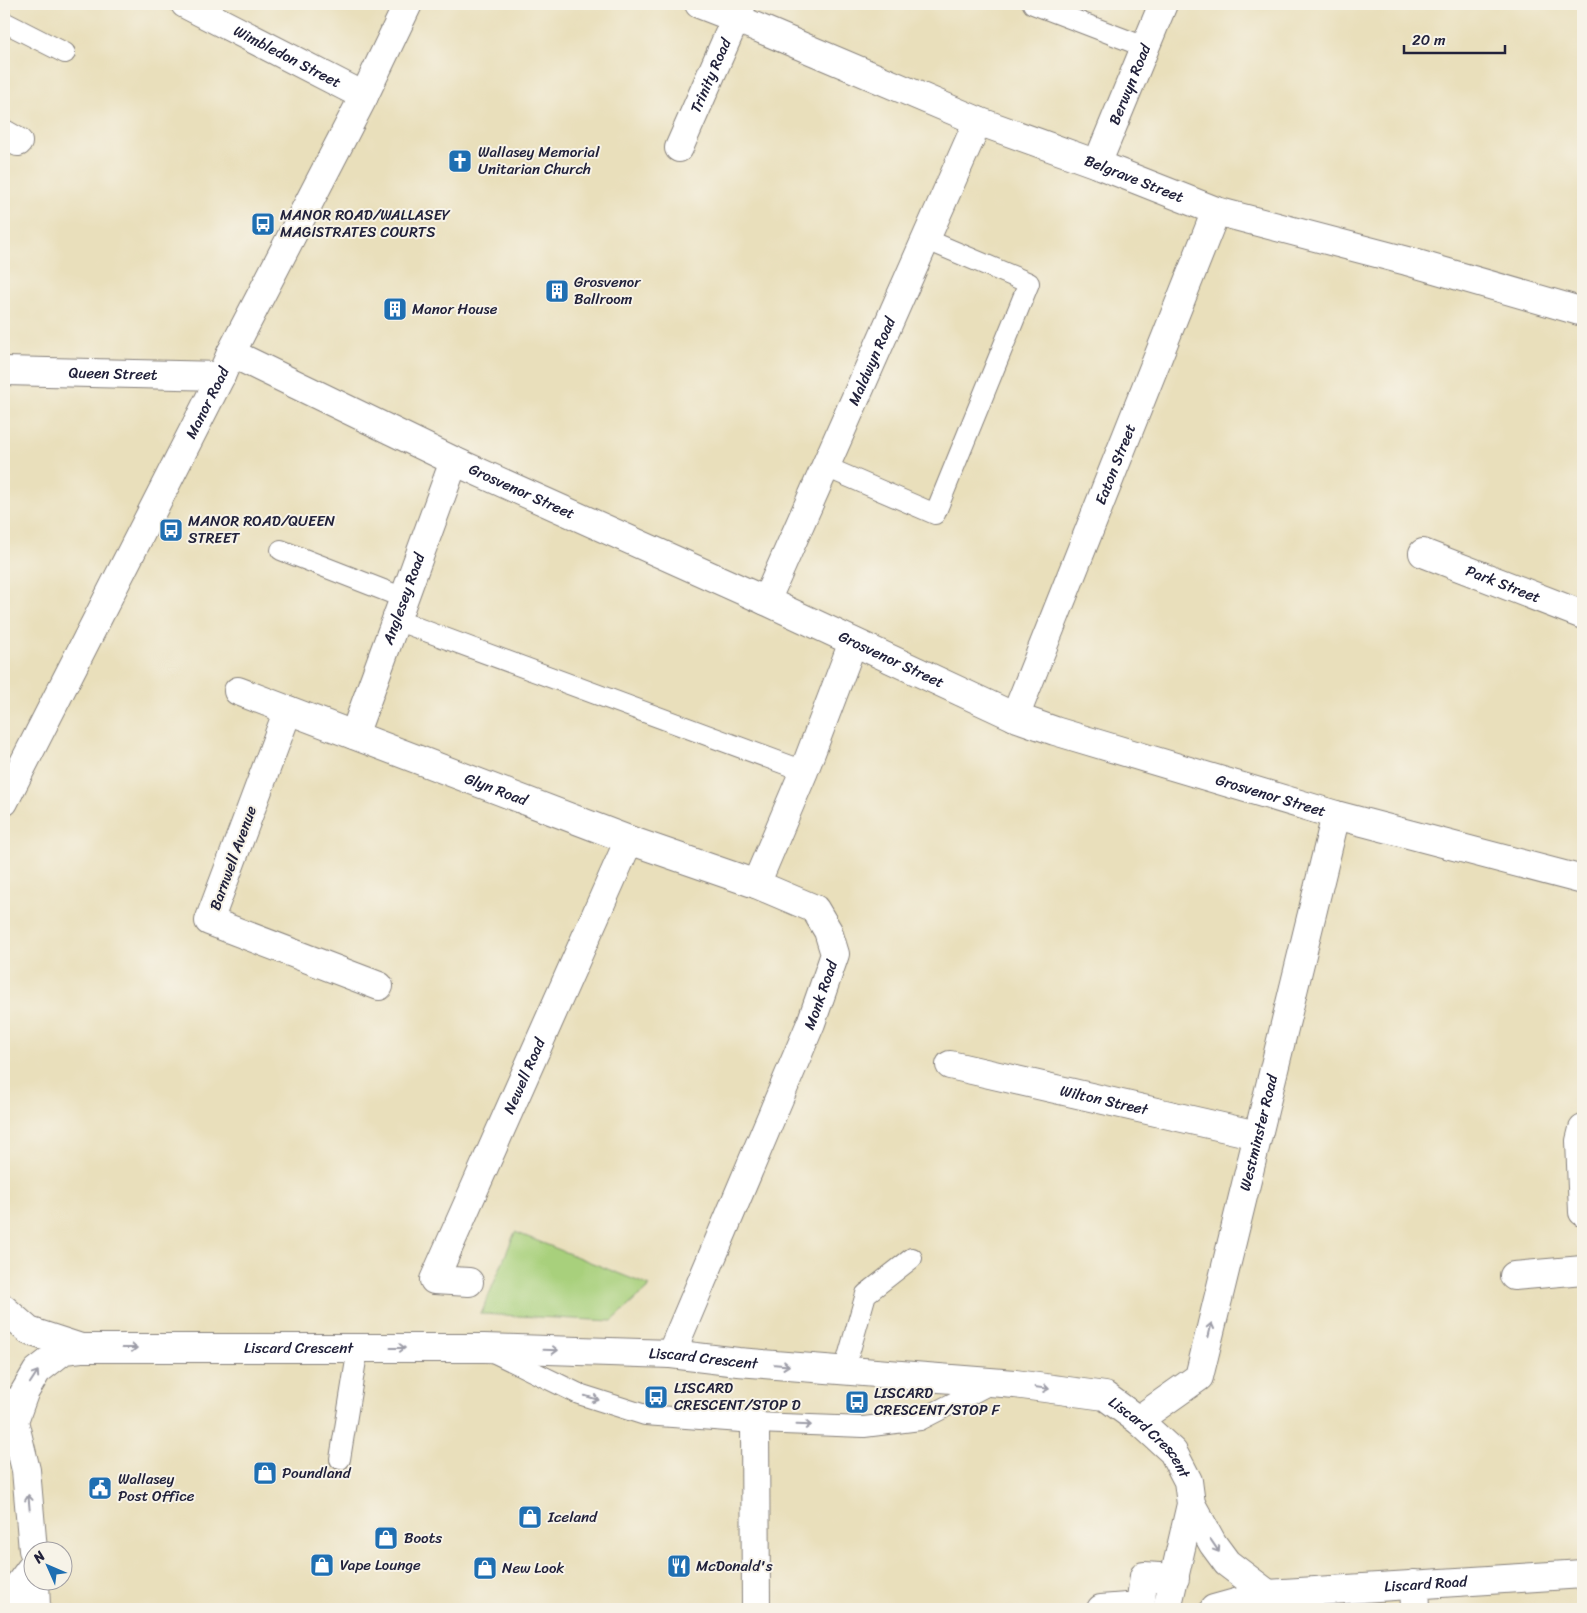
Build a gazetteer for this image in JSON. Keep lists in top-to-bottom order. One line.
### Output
{"streets":{"street":["Wimbledon Street","Trinity Road","Berwyn Road","Belgrave Street","Maldwyn Road","Queen Street","Manor Road","Eaton Street","Grosvenor Street","Park Street","Anglesey Road","Glyn Road","Barnwell Avenue","Monk Road","Newell Road","Wilton Street","Westminster Road","Liscard Crescent","Liscard Road"]},"crossings":[["Wimbledon Street","Manor Road"],["Trinity Road","Belgrave Street"],["Berwyn Road","Belgrave Street"],["Belgrave Street","Maldwyn Road"],["Belgrave Street","Eaton Street"],["Maldwyn Road","Grosvenor Street"],["Queen Street","Manor Road"],["Queen Street","Grosvenor Street"],["Manor Road","Grosvenor Street"],["Eaton Street","Grosvenor Street"],["Grosvenor Street","Anglesey Road"],["Grosvenor Street","Westminster Road"],["Anglesey Road","Glyn Road"],["Glyn Road","Barnwell Avenue"],["Glyn Road","Monk Road"],["Glyn Road","Newell Road"],["Monk Road","Liscard Crescent"],["Wilton Street","Westminster Road"],["Westminster Road","Liscard Crescent"]],"one_way":["Westminster Road","Liscard Crescent"],"places":{"church":["Wallasey Memorial Unitarian Church"],"bus stop":["MANOR ROAD/WALLASEY MAGISTRATES COURTS","MANOR ROAD/QUEEN STREET","LISCARD CRESCENT/STOP D","LISCARD CRESCENT/STOP F"],"building":["Grosvenor Ballroom","Manor House"],"shop":["Poundland","Iceland","Boots","Vape Lounge","New Look"],"public building":["Wallasey Post Office"],"restaurant":["McDonald's"]},"scale_bar":"20 m","north":"top left"}
